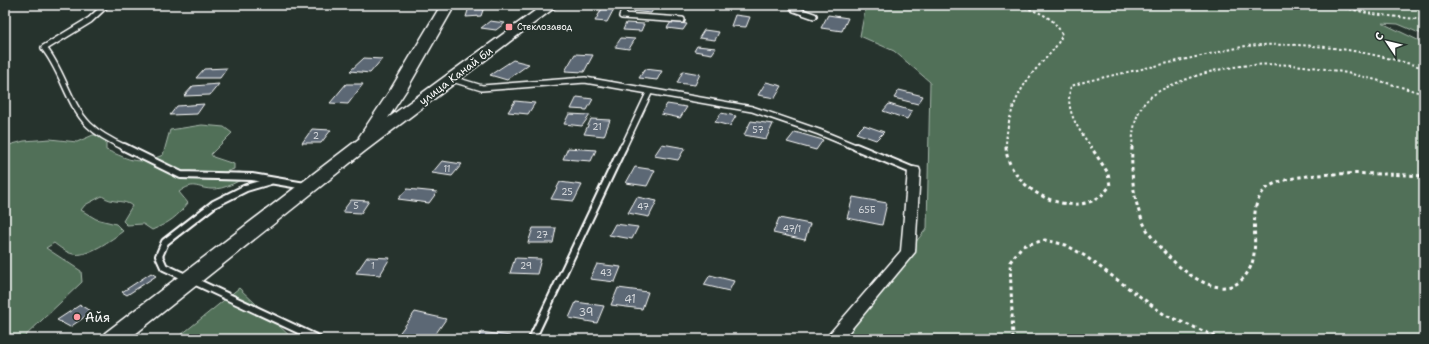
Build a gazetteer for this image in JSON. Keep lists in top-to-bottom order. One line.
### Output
{"streets":{"main road":["улица Канай би"]},"places":{"transit":["Стеклозавод"],"other":["Айя"]},"house_numbers":["21","57","2","11","25","5","47","65Б","47/1","27","1","29","43","41","39"],"north":"top left"}
